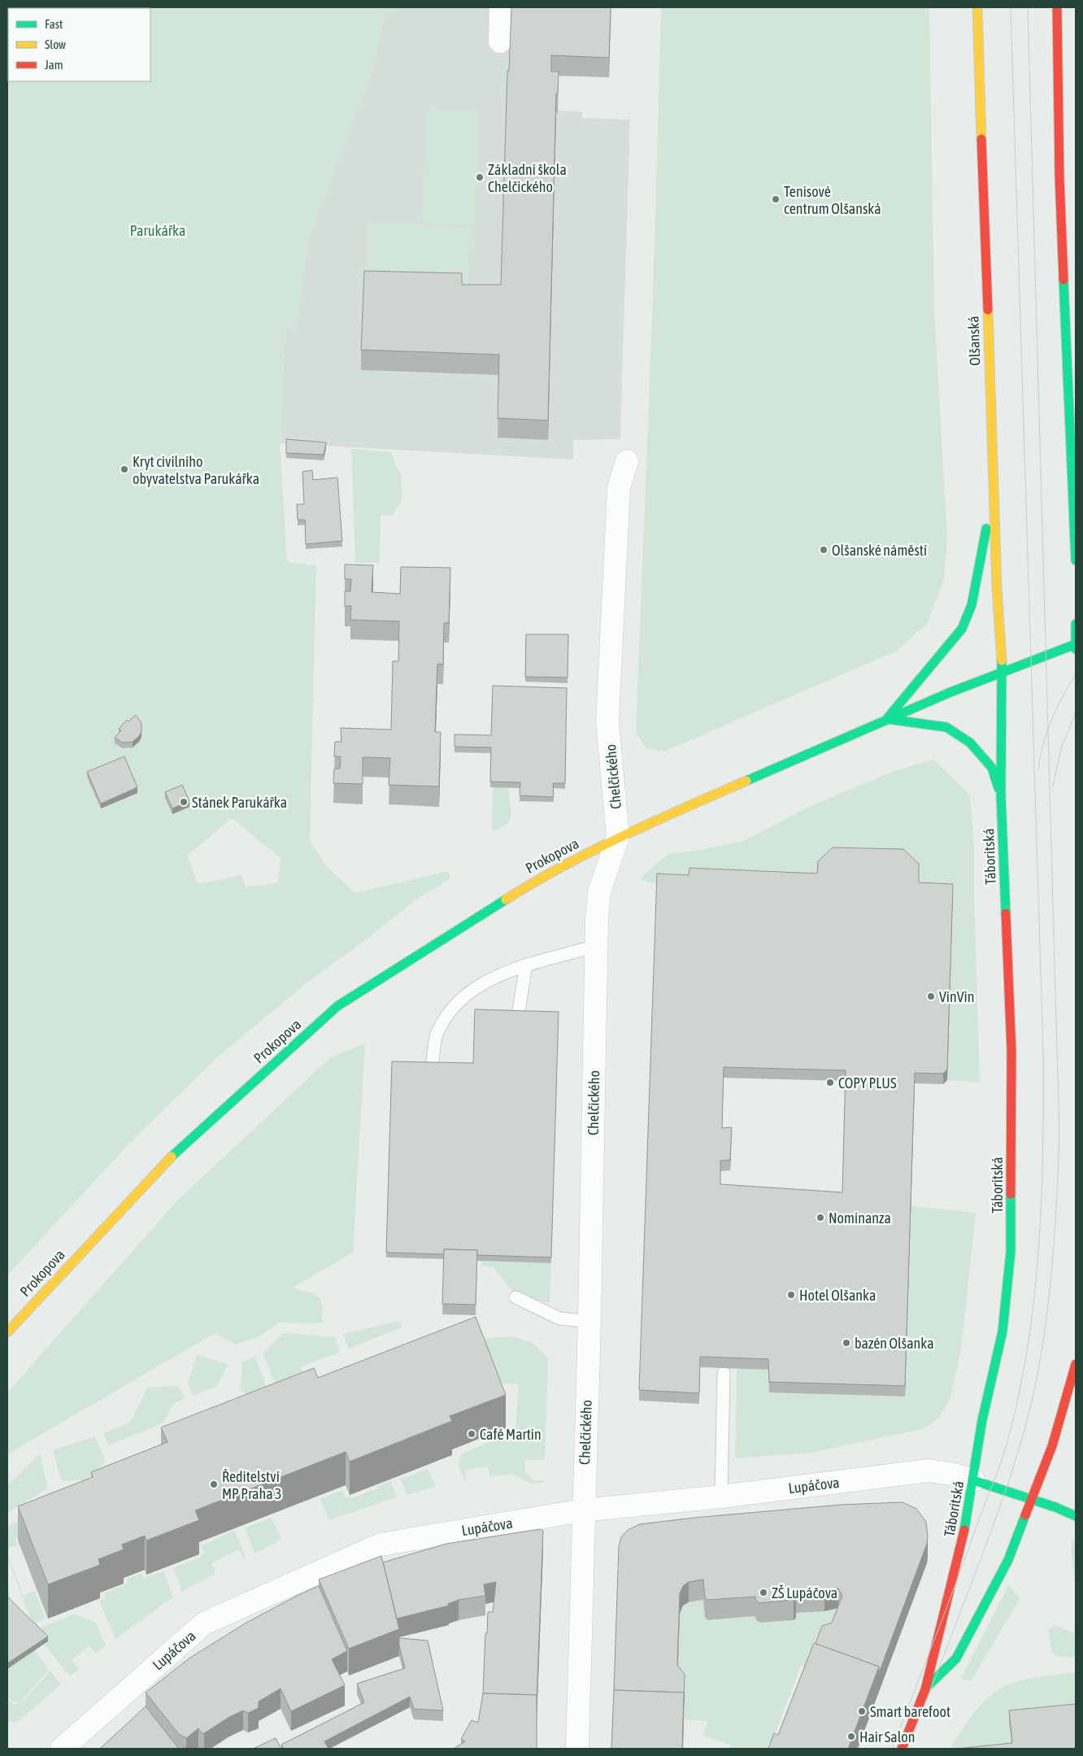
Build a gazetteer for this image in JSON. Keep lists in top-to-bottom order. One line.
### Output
{"streets":{"street":["Olšanská","Chelčického","Prokopova","Táboritská","Lupáčova"]},"crossings":[["Olšanská","Táboritská"],["Chelčického","Prokopova"],["Chelčického","Lupáčova"],["Táboritská","Lupáčova"]],"parks":["Parukářka"],"places":["Základní škola Chelčického","Tenisové centrum Olšanská","Kryt civilního obyvatelstva Parukářka","Olšanské náměstí","Stánek Parukářka","VinVin","COPY PLUS","Nominanza","Hotel Olšanka","bazén Olšanka","Café Martin","Ředitelství MP Praha 3","ZŠ Lupáčova","Smart barefoot","Hair Salon"],"legend":["Fast","Slow","Jam"]}
